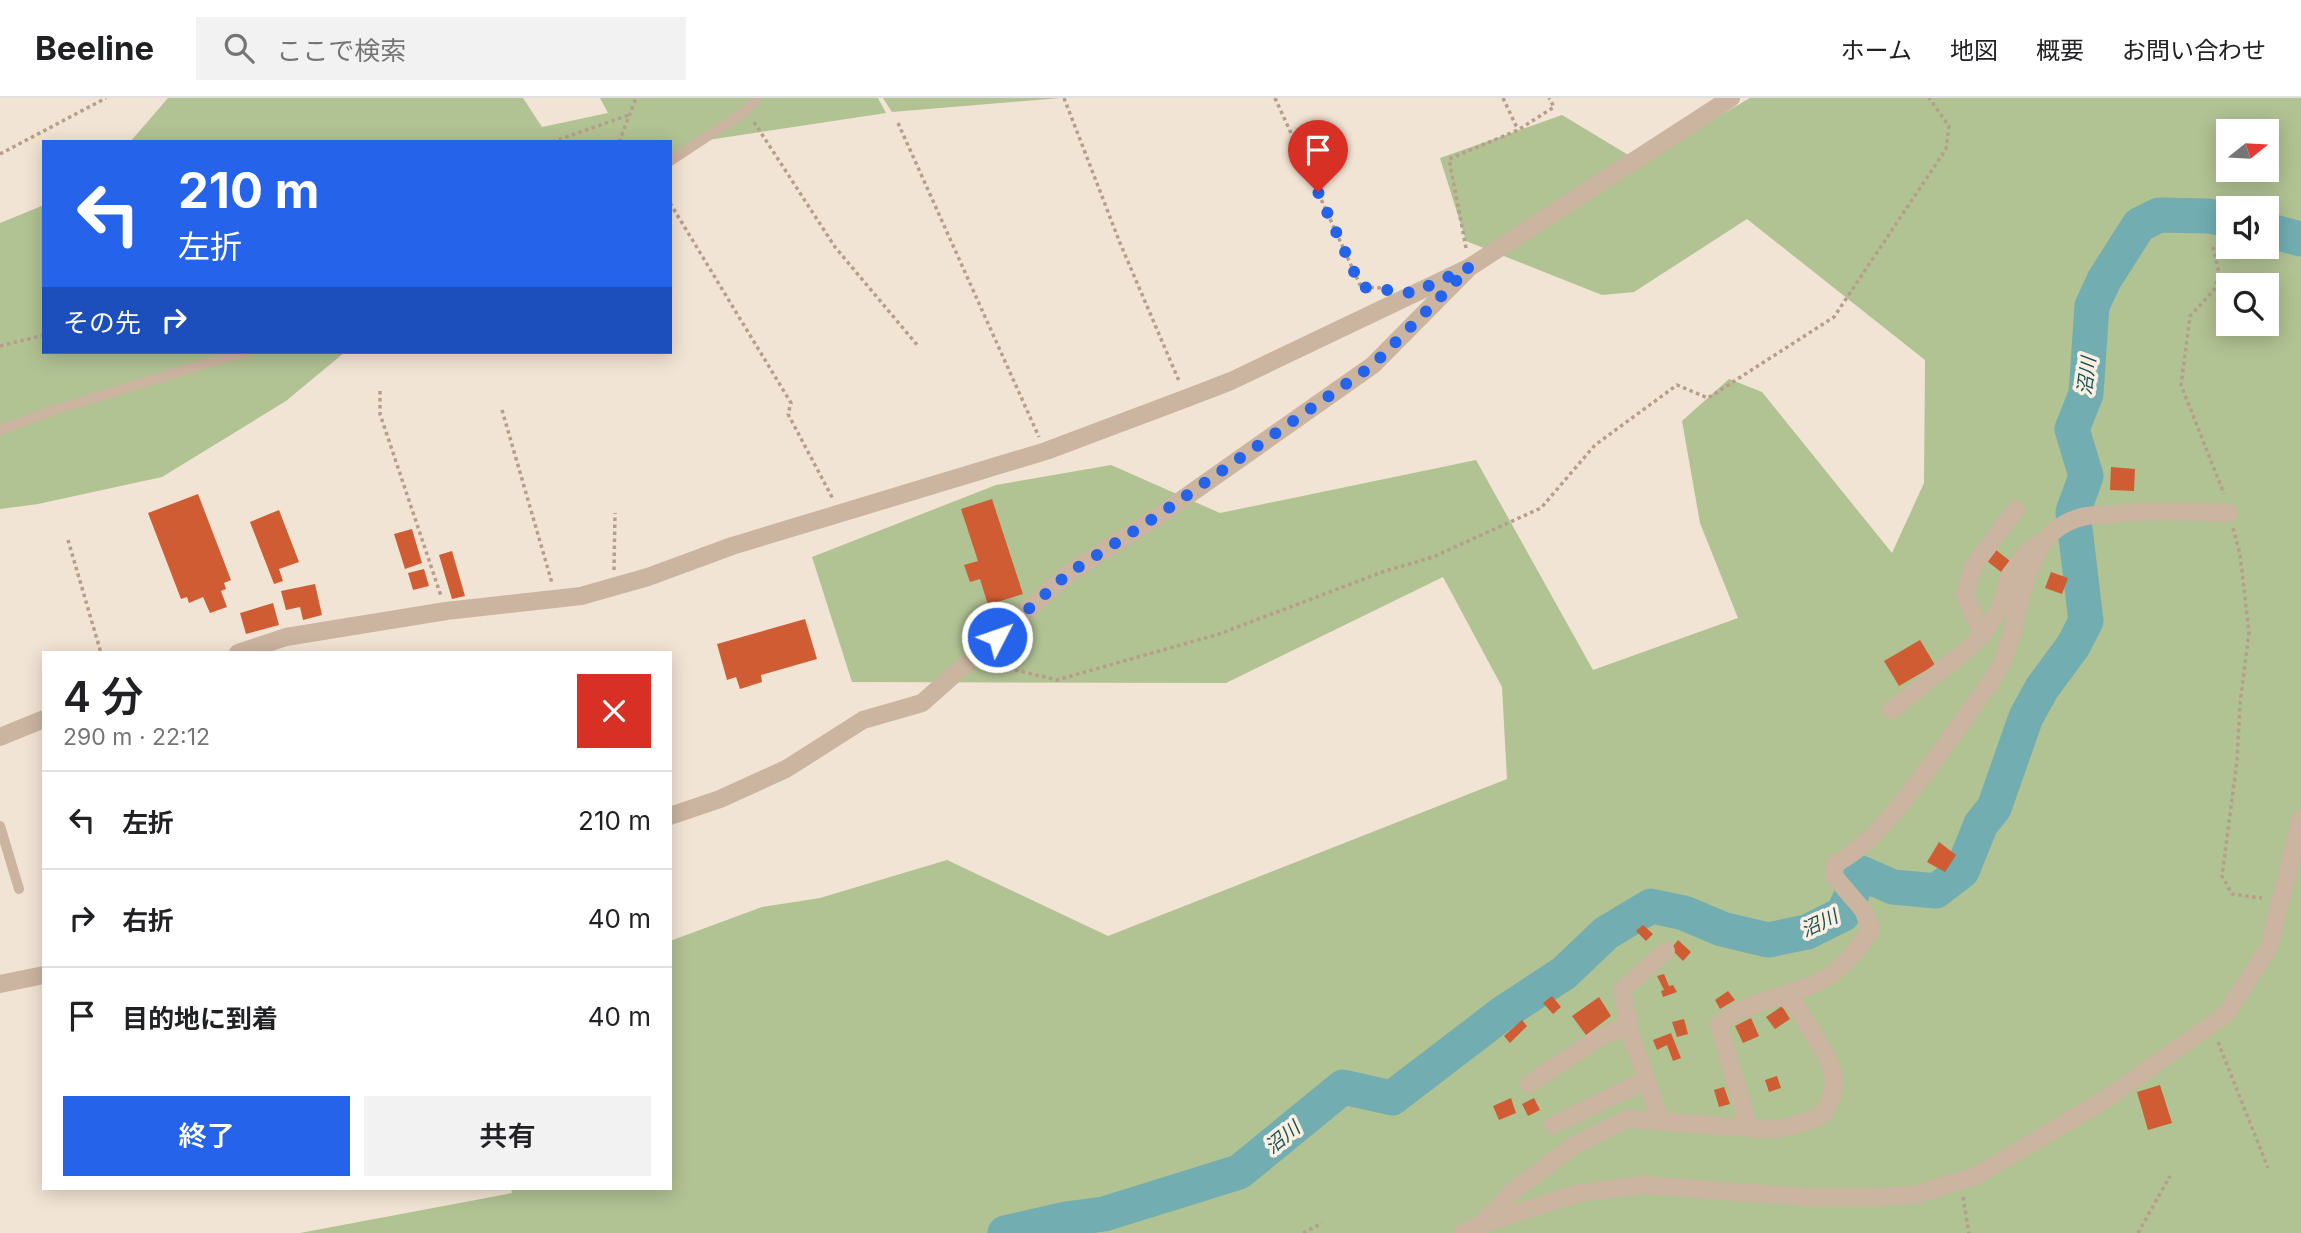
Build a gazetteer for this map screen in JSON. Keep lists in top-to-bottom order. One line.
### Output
{"water":["沼川"],"north":"right","page":{"header":"Beeline","search":"ここで検索","nav":["ホーム","地図","概要","お問い合わせ"],"turn":["210 m","左折"],"then":"その先","heading":["4 分","290 m · 22:12"],"list":[{"name":"左折","value":"210 m"},{"name":"右折","value":"40 m"},{"name":"目的地に到着","value":"40 m"}],"buttons":["終了","共有"]}}
